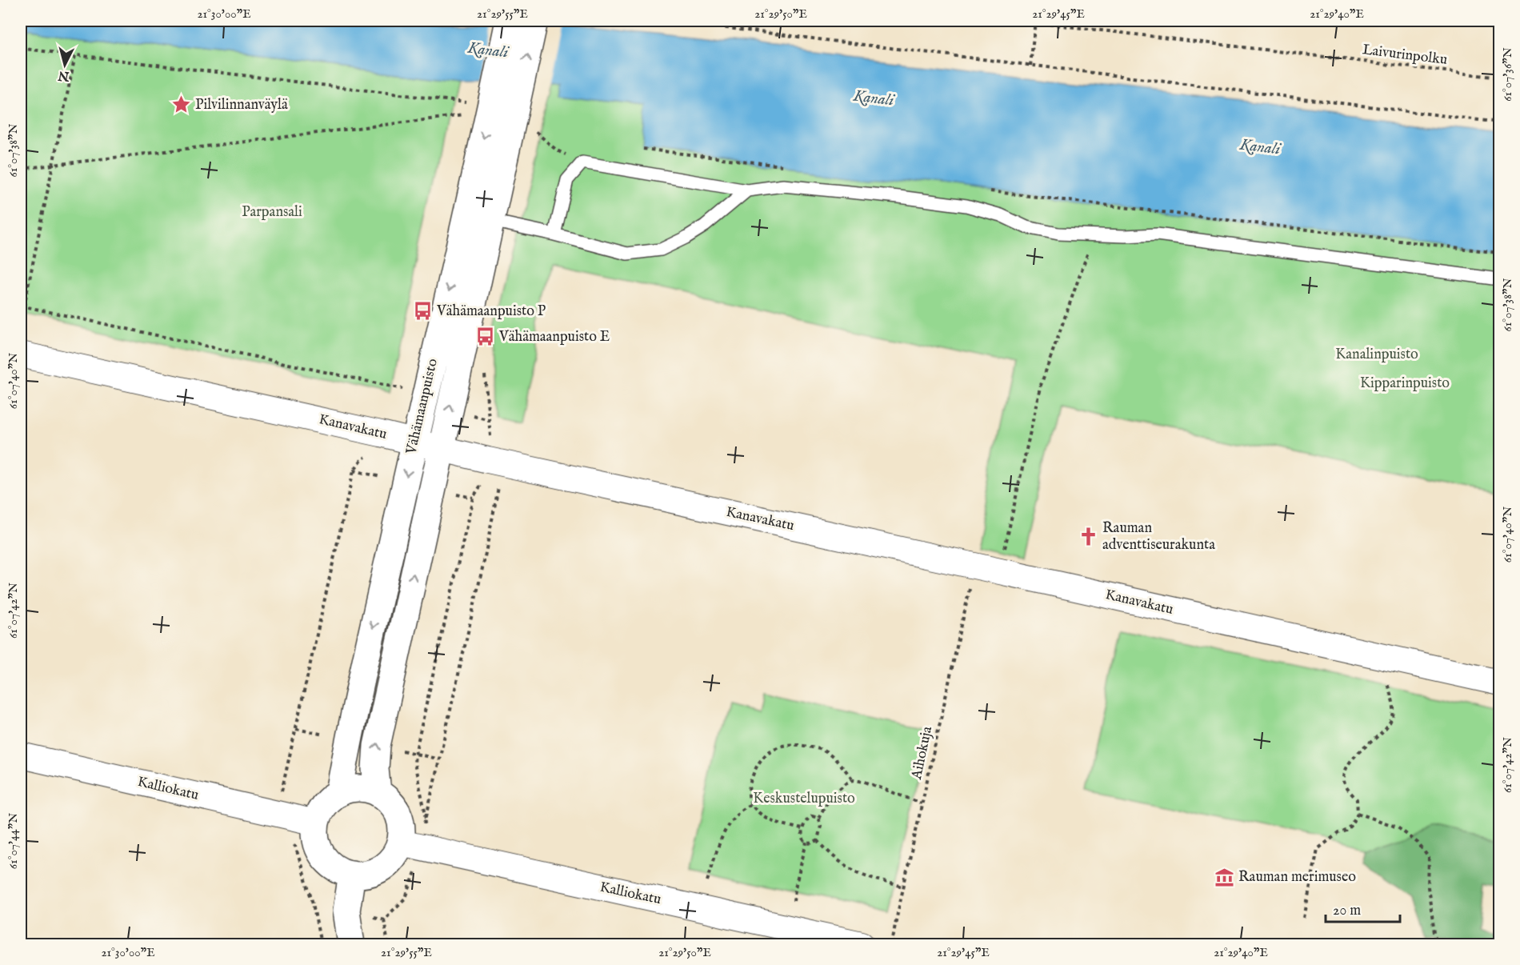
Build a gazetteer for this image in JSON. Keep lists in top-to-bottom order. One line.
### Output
{"streets":{"main road":["Vähämaanpuisto"],"street":["Kanavakatu","Kalliokatu"],"path":["Laivurinpolku","Aihokuja"]},"crossings":[["Vähämaanpuisto","Kanavakatu"],["Vähämaanpuisto","Kalliokatu"],["Kanavakatu","Aihokuja"]],"water":["Kanali"],"parks":["Parpansali","Kanalinpuisto","Kipparinpuisto","Keskustelupuisto"],"places":{"place":["Pilvilinnanväylä"],"bus stop":["Vähämaanpuisto P","Vähämaanpuisto E"],"church":["Rauman adventtiseurakunta"],"museum":["Rauman merimuseo"]},"scale_bar":"20 m","north":"bottom","coordinates":["21°30'00\"E","21°29'55\"E","21°29'50\"E","21°29'45\"E","21°29'40\"E","61°07'36\"N","61°07'38\"N","61°07'40\"N","61°07'42\"N","61°07'44\"N"]}
